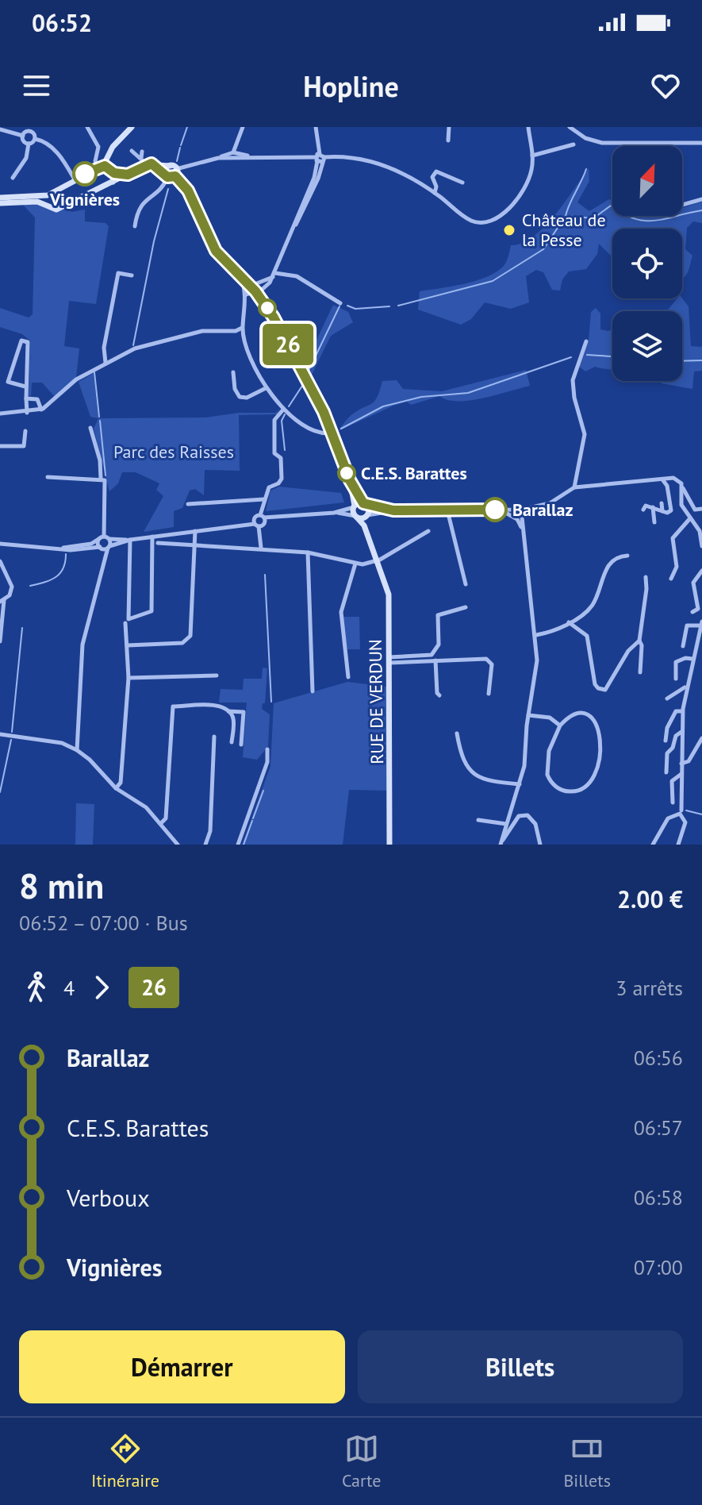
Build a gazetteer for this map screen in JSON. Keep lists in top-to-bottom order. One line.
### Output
{"streets":{"main road":["RUE DE VERDUN"]},"parks":["Parc des Raisses"],"places":["Vignières","Château de la Pesse","C.E.S. Barattes","Barallaz"],"lines":["bus line 26"],"north":"top right","page":{"status":"06:52","header":"Hopline","on_map":"26","heading":["8 min","06:52 – 07:00 · Bus","2.00 €"],"legs":["4","26","3 arrêts"],"list":[{"name":"Barallaz","value":"06:56"},{"name":"C.E.S. Barattes","value":"06:57"},{"name":"Verboux","value":"06:58"},{"name":"Vignières","value":"07:00"}],"buttons":["Démarrer","Billets"],"tabs":["Itinéraire","Carte","Billets"]}}
